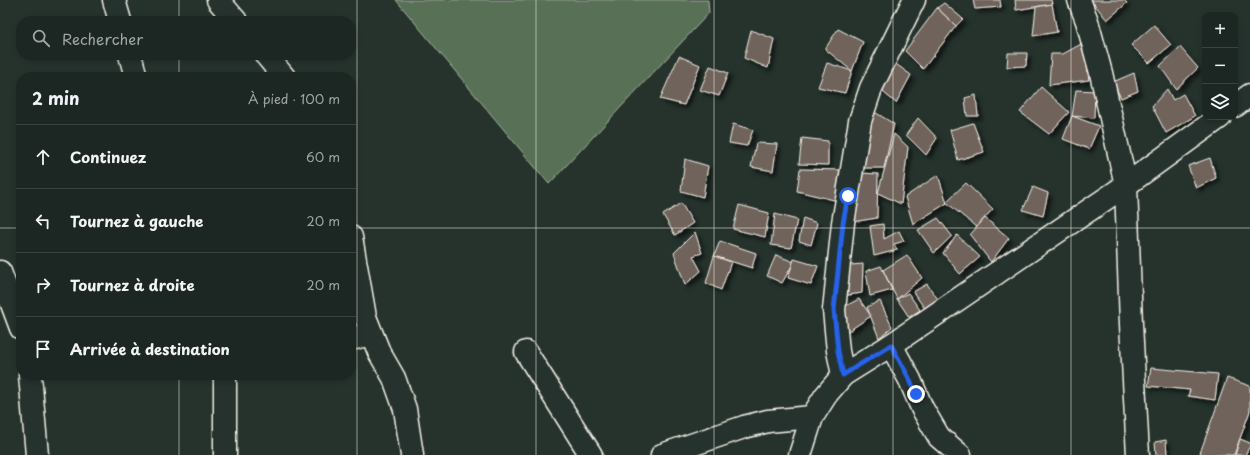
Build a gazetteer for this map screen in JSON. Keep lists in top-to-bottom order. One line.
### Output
{"page":{"map_buttons":["+","−"],"search":"Rechercher","heading":["2 min","À pied · 100 m"],"list":[["Continuez","60 m"],["Tournez à gauche","20 m"],["Tournez à droite","20 m"],"Arrivée à destination"]}}
